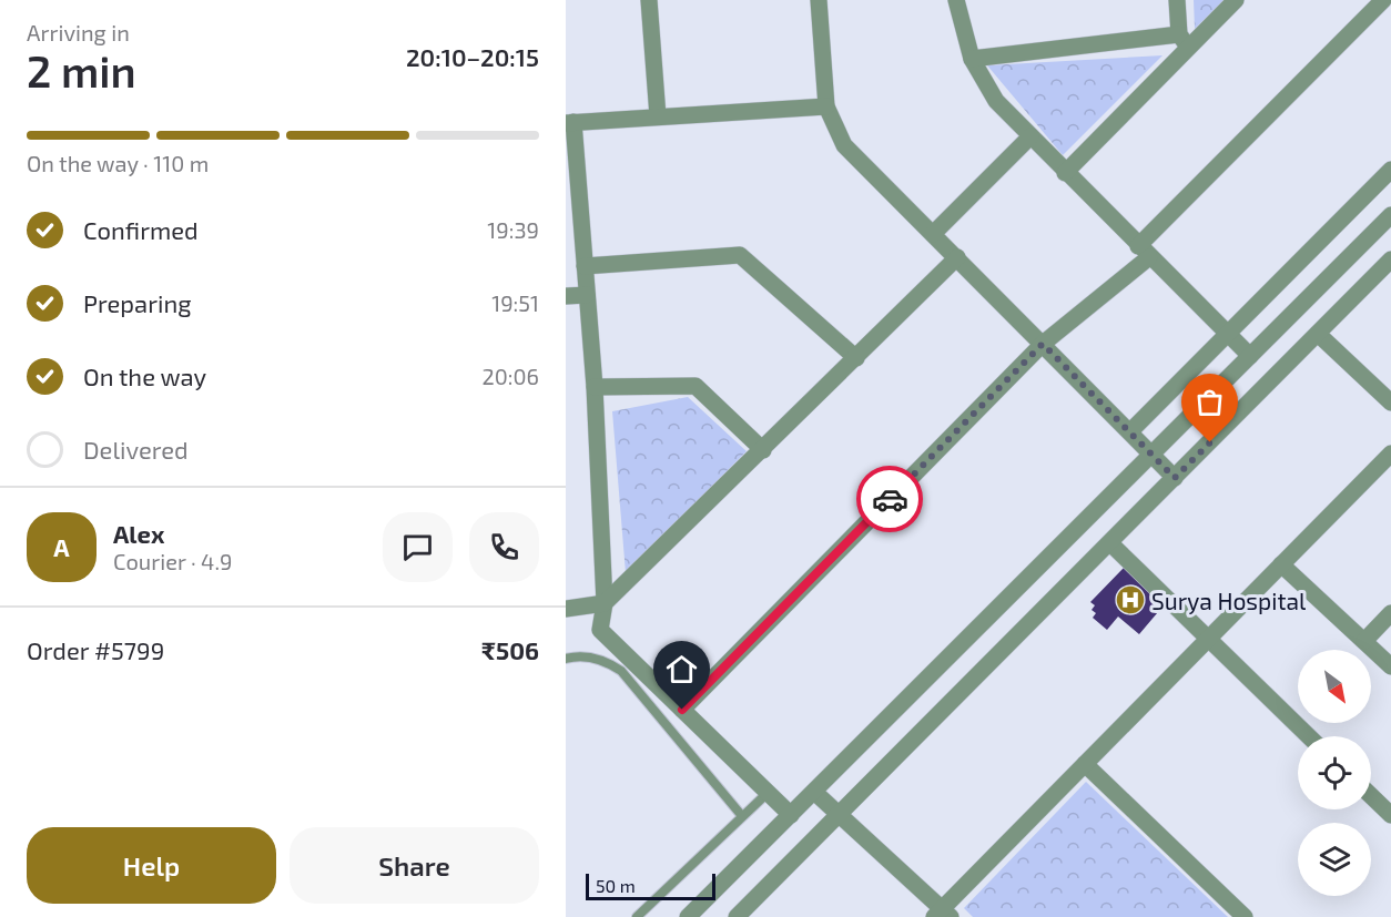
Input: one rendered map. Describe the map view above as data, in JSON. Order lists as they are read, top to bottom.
{
  "places": {
    "hospital": ["Surya Hospital"]
  },
  "scale_bar": "50 m",
  "north": "bottom right",
  "page": {
    "heading": ["2 min", "Arriving in", "20:10–20:15"],
    "panel": [
      "Alex",
      "Courier · 4.9",
      "Order #5799",
      "₹506"
    ],
    "bar": "On the way · 110 m",
    "list": [
      ["Confirmed", "19:39"],
      ["Preparing", "19:51"],
      ["On the way", "20:06"],
      "Delivered"
    ],
    "round": "A",
    "buttons": ["Help", "Share"],
    "scale": "50 m"
  }
}
